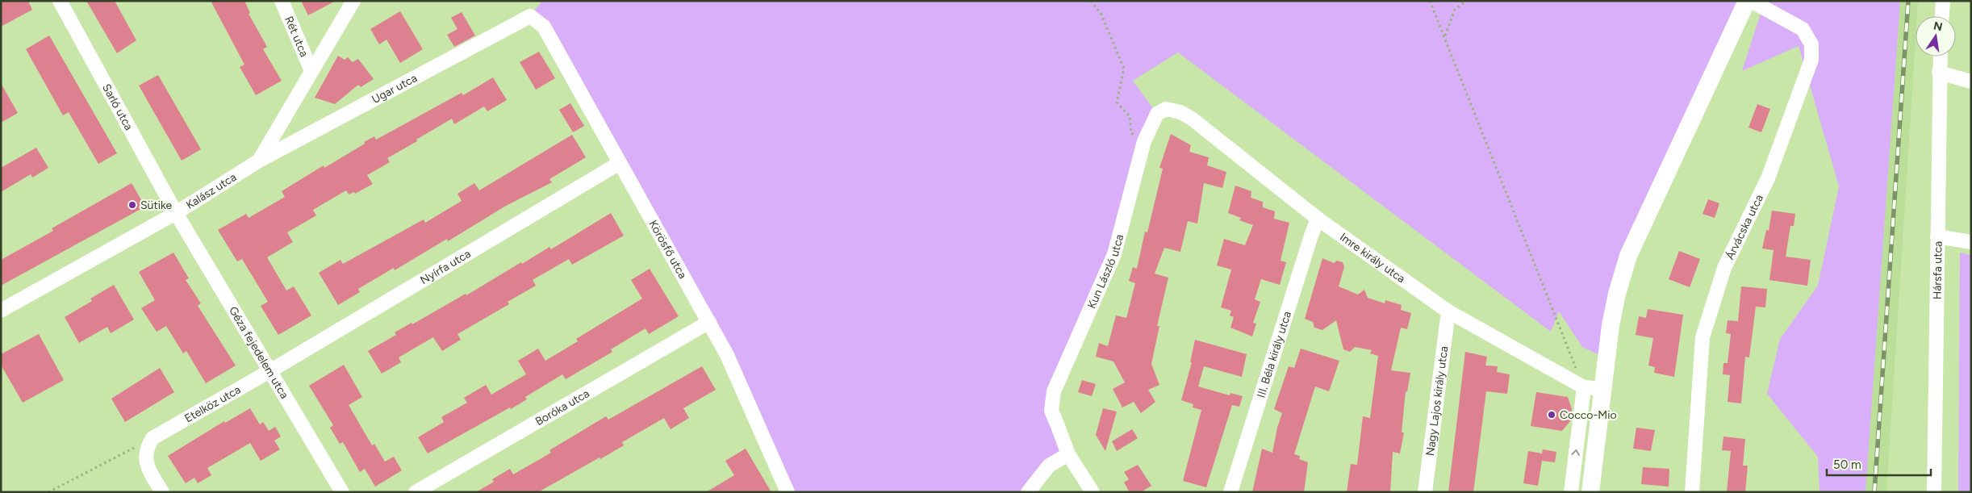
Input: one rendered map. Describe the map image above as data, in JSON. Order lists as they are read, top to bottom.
{
  "streets": {
    "street": [
      "Rét utca",
      "Ugar utca",
      "Sarló utca",
      "Kalász utca",
      "Árvácska utca",
      "Körösfő utca",
      "Imre király utca",
      "Nyírfa utca",
      "Hársfa utca",
      "Kun László utca",
      "Géza fejedelem utca",
      "III. Béla király utca",
      "Nagy Lajos király utca",
      "Etelköz utca",
      "Boróka utca"
    ]
  },
  "crossings": [
    ["Rét utca", "Kalász utca"],
    ["Ugar utca", "Kalász utca"],
    ["Ugar utca", "Körösfő utca"],
    ["Sarló utca", "Kalász utca"],
    ["Sarló utca", "Géza fejedelem utca"],
    ["Kalász utca", "Géza fejedelem utca"],
    ["Körösfő utca", "Nyírfa utca"],
    ["Körösfő utca", "Boróka utca"],
    ["Imre király utca", "Kun László utca"],
    ["Imre király utca", "III. Béla király utca"],
    ["Imre király utca", "Nagy Lajos király utca"],
    ["Nyírfa utca", "Géza fejedelem utca"],
    ["Nyírfa utca", "Etelköz utca"],
    ["Géza fejedelem utca", "Etelköz utca"]
  ],
  "places": ["Sütike", "Cocco-Mio"],
  "scale_bar": "50 m",
  "north": "top"
}
